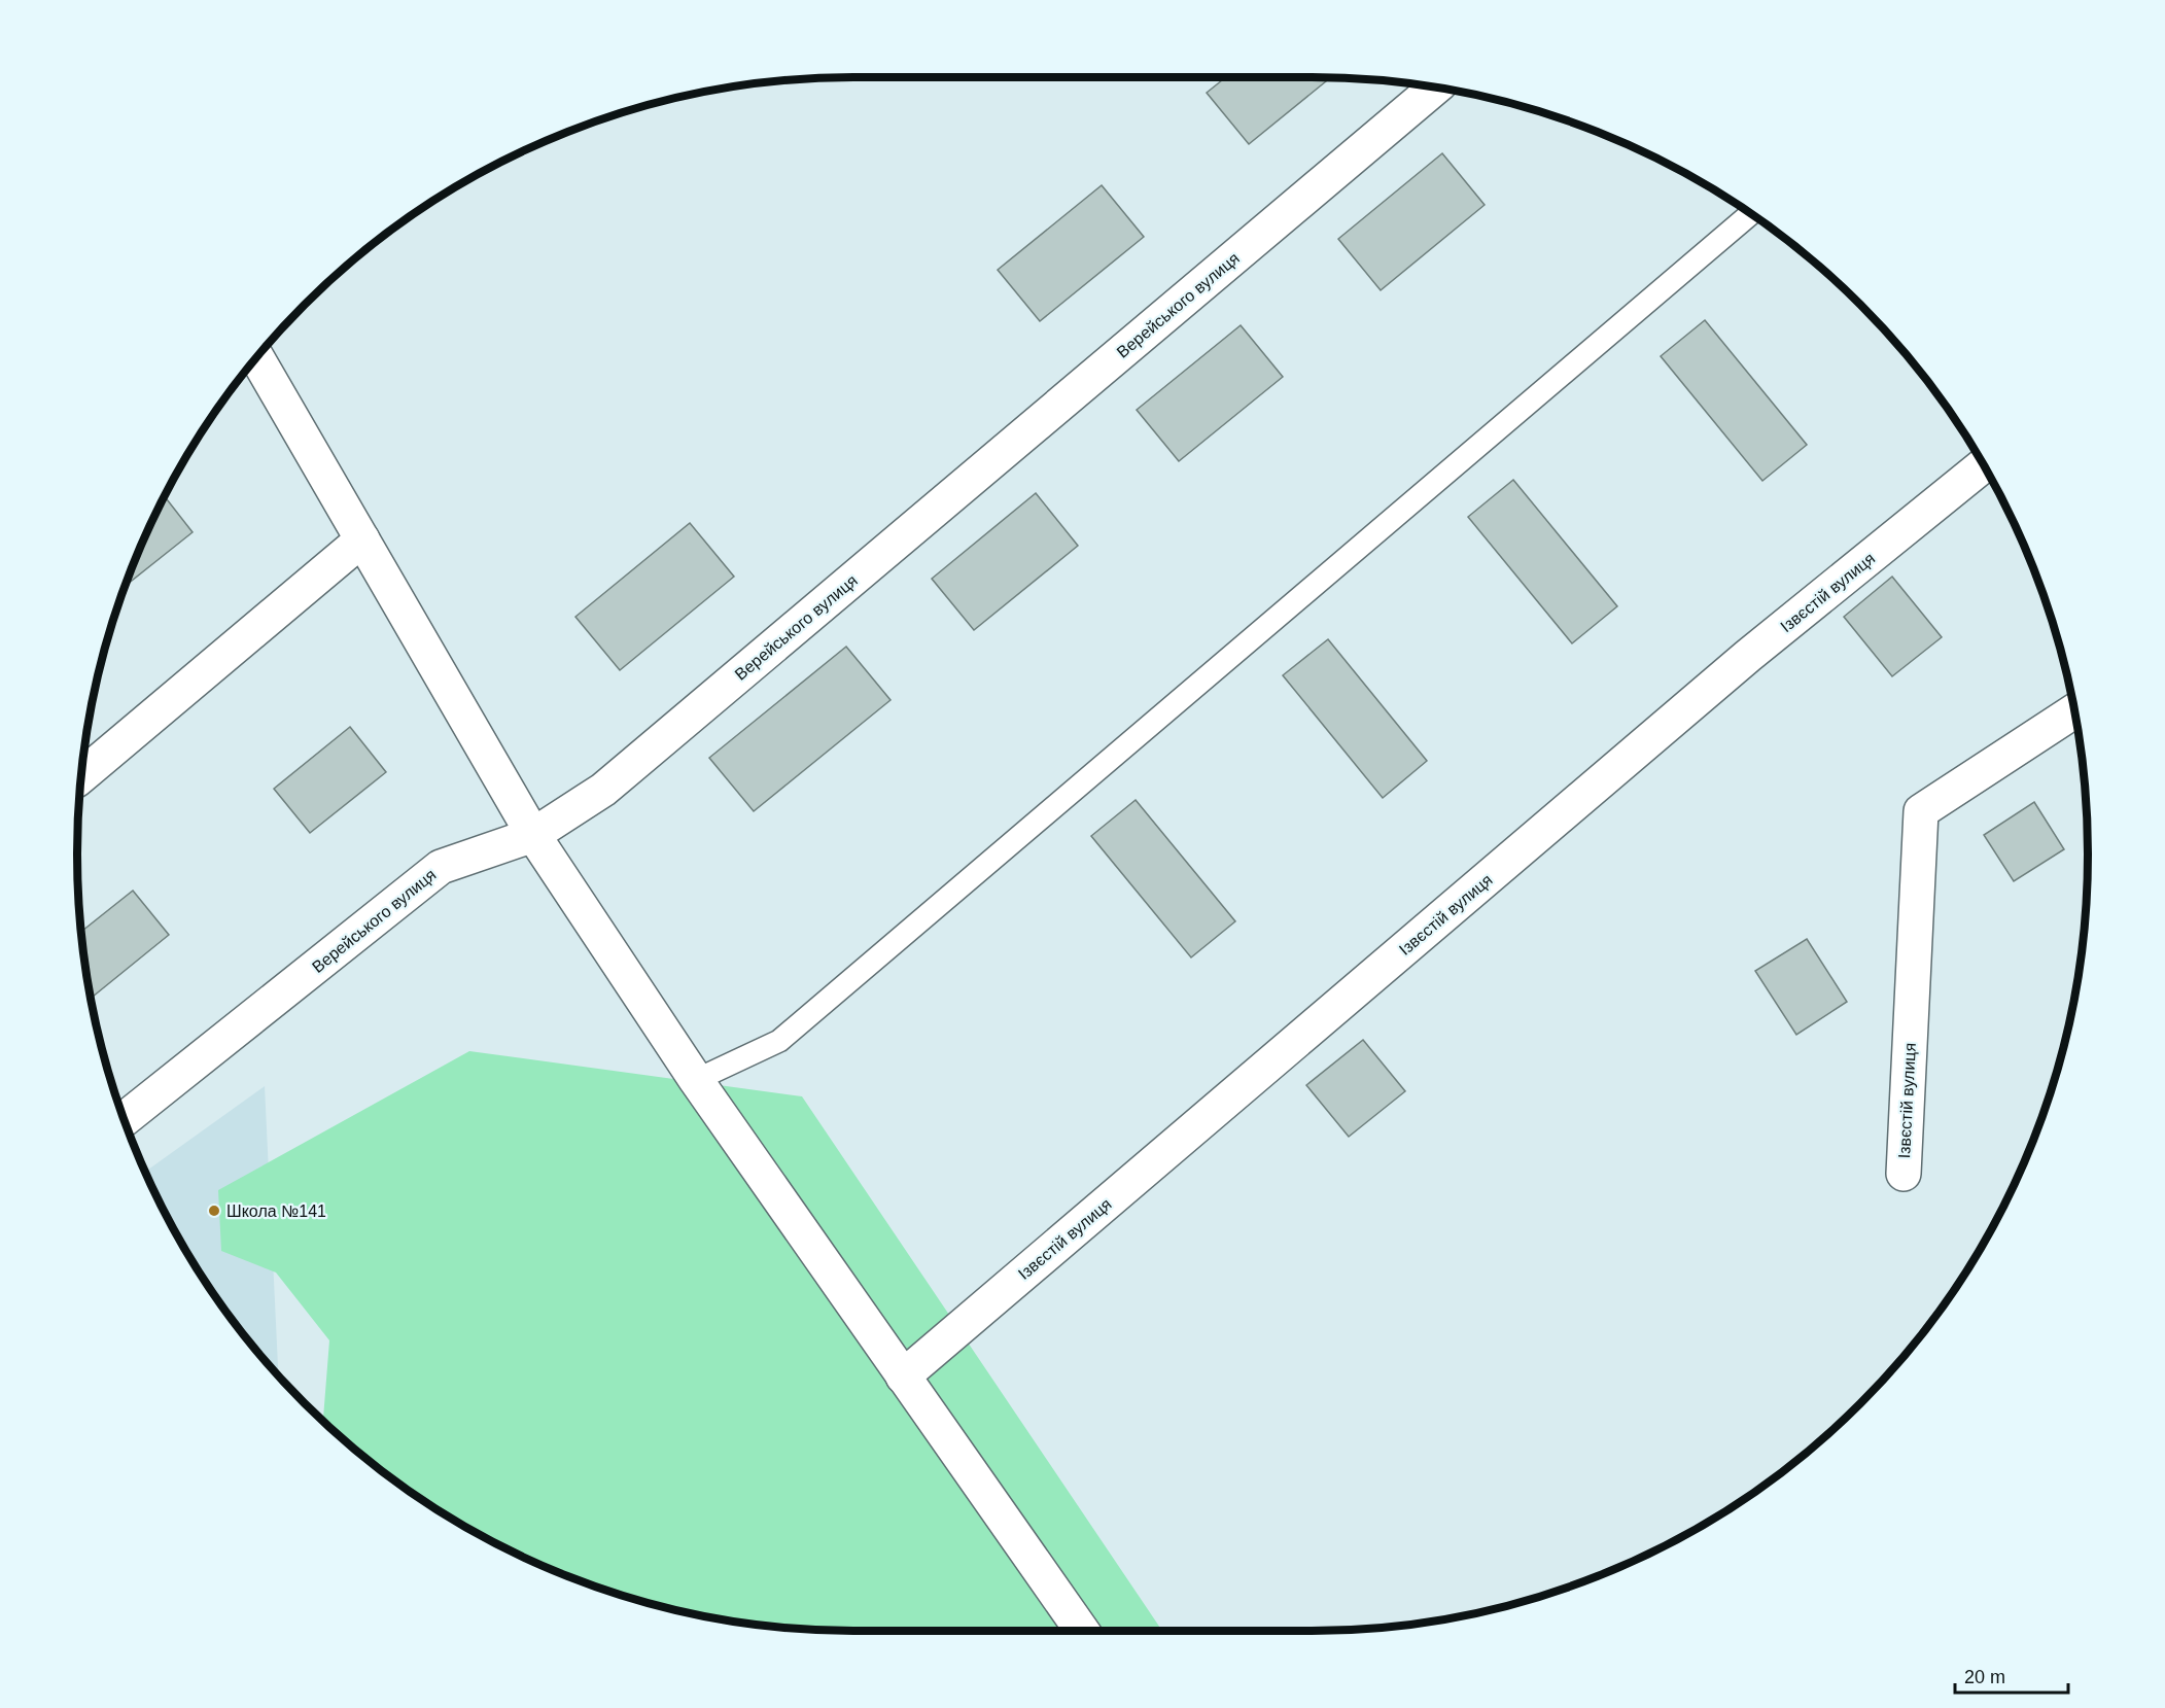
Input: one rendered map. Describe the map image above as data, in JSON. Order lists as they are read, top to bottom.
{
  "streets": {
    "street": ["Верейського вулиця", "Ізвєстій вулиця"]
  },
  "places": ["Школа №141"],
  "scale_bar": "20 m"
}
